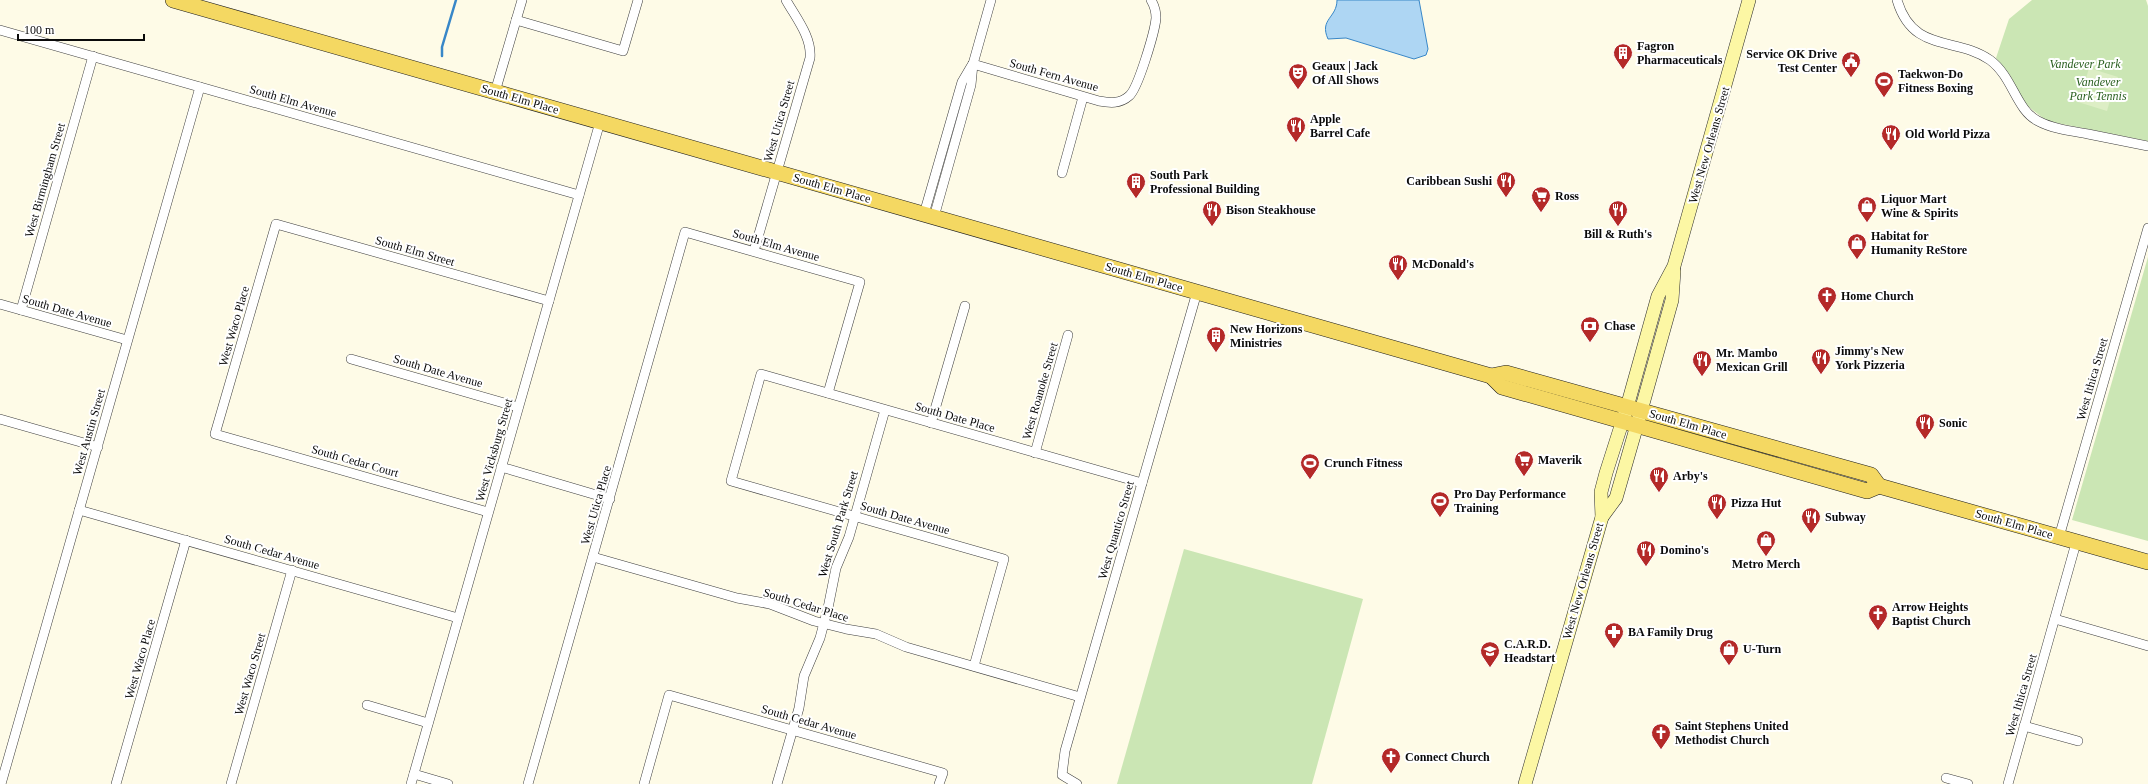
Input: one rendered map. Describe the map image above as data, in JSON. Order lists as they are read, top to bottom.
{
  "streets": {
    "main road": ["South Elm Place", "West New Orleans Street"],
    "street": [
      "South Fern Avenue",
      "South Elm Avenue",
      "West Utica Street",
      "West Birmingham Street",
      "South Elm Street",
      "South Date Avenue",
      "West Waco Place",
      "West Ithica Street",
      "West Roanoke Street",
      "South Date Place",
      "West Austin Street",
      "West Vicksburg Street",
      "South Cedar Court",
      "West Utica Place",
      "West South Park Street",
      "West Quantico Street",
      "South Cedar Avenue",
      "South Cedar Place",
      "West Waco Street"
    ]
  },
  "crossings": [
    ["South Elm Place", "West Utica Street"],
    ["South Elm Place", "West New Orleans Street"],
    ["South Elm Place", "West Ithica Street"],
    ["South Elm Place", "West Vicksburg Street"],
    ["South Elm Place", "West Quantico Street"],
    ["South Elm Avenue", "West Utica Street"],
    ["South Elm Avenue", "West Birmingham Street"],
    ["South Elm Avenue", "South Date Place"],
    ["South Elm Avenue", "West Austin Street"],
    ["South Elm Avenue", "West Vicksburg Street"],
    ["South Elm Avenue", "West Utica Place"],
    ["West Birmingham Street", "South Date Avenue"],
    ["South Elm Street", "West Waco Place"],
    ["South Elm Street", "West Vicksburg Street"],
    ["South Date Avenue", "South Date Place"],
    ["South Date Avenue", "West Austin Street"],
    ["South Date Avenue", "West Vicksburg Street"],
    ["South Date Avenue", "West South Park Street"],
    ["South Date Avenue", "South Cedar Place"],
    ["West Waco Place", "South Cedar Court"],
    ["West Waco Place", "South Cedar Avenue"],
    ["West Roanoke Street", "South Date Place"],
    ["South Date Place", "West South Park Street"],
    ["South Date Place", "West Quantico Street"],
    ["West Austin Street", "South Cedar Avenue"],
    ["West Vicksburg Street", "South Cedar Court"],
    ["West Vicksburg Street", "South Cedar Avenue"],
    ["West Utica Place", "South Cedar Place"],
    ["West South Park Street", "South Cedar Avenue"],
    ["West South Park Street", "South Cedar Place"],
    ["West Quantico Street", "South Cedar Place"],
    ["South Cedar Avenue", "West Waco Street"]
  ],
  "parks": ["Vandever Park", "Vandever Park Tennis"],
  "places": {
    "building": ["Fagron Pharmaceuticals", "South Park Professional Building", "New Horizons Ministries"],
    "public building": ["Service OK Drive Test Center"],
    "theatre": ["Geaux | Jack Of All Shows"],
    "sports": ["Taekwon-Do Fitness Boxing", "Crunch Fitness", "Pro Day Performance Training"],
    "restaurant": [
      "Apple Barrel Cafe",
      "Old World Pizza",
      "Caribbean Sushi",
      "Bison Steakhouse",
      "Bill & Ruth's",
      "McDonald's",
      "Jimmy's New York Pizzeria",
      "Mr. Mambo Mexican Grill",
      "Sonic",
      "Arby's",
      "Pizza Hut",
      "Subway",
      "Domino's"
    ],
    "supermarket": ["Ross", "Maverik"],
    "shop": [
      "Liquor Mart Wine & Spirits",
      "Habitat for Humanity ReStore",
      "Metro Merch",
      "U-Turn"
    ],
    "church": [
      "Home Church",
      "Arrow Heights Baptist Church",
      "Saint Stephens United Methodist Church",
      "Connect Church"
    ],
    "bank": ["Chase"],
    "pharmacy": ["BA Family Drug"],
    "school or university": ["C.A.R.D. Headstart"]
  },
  "scale_bar": "100 m"
}
